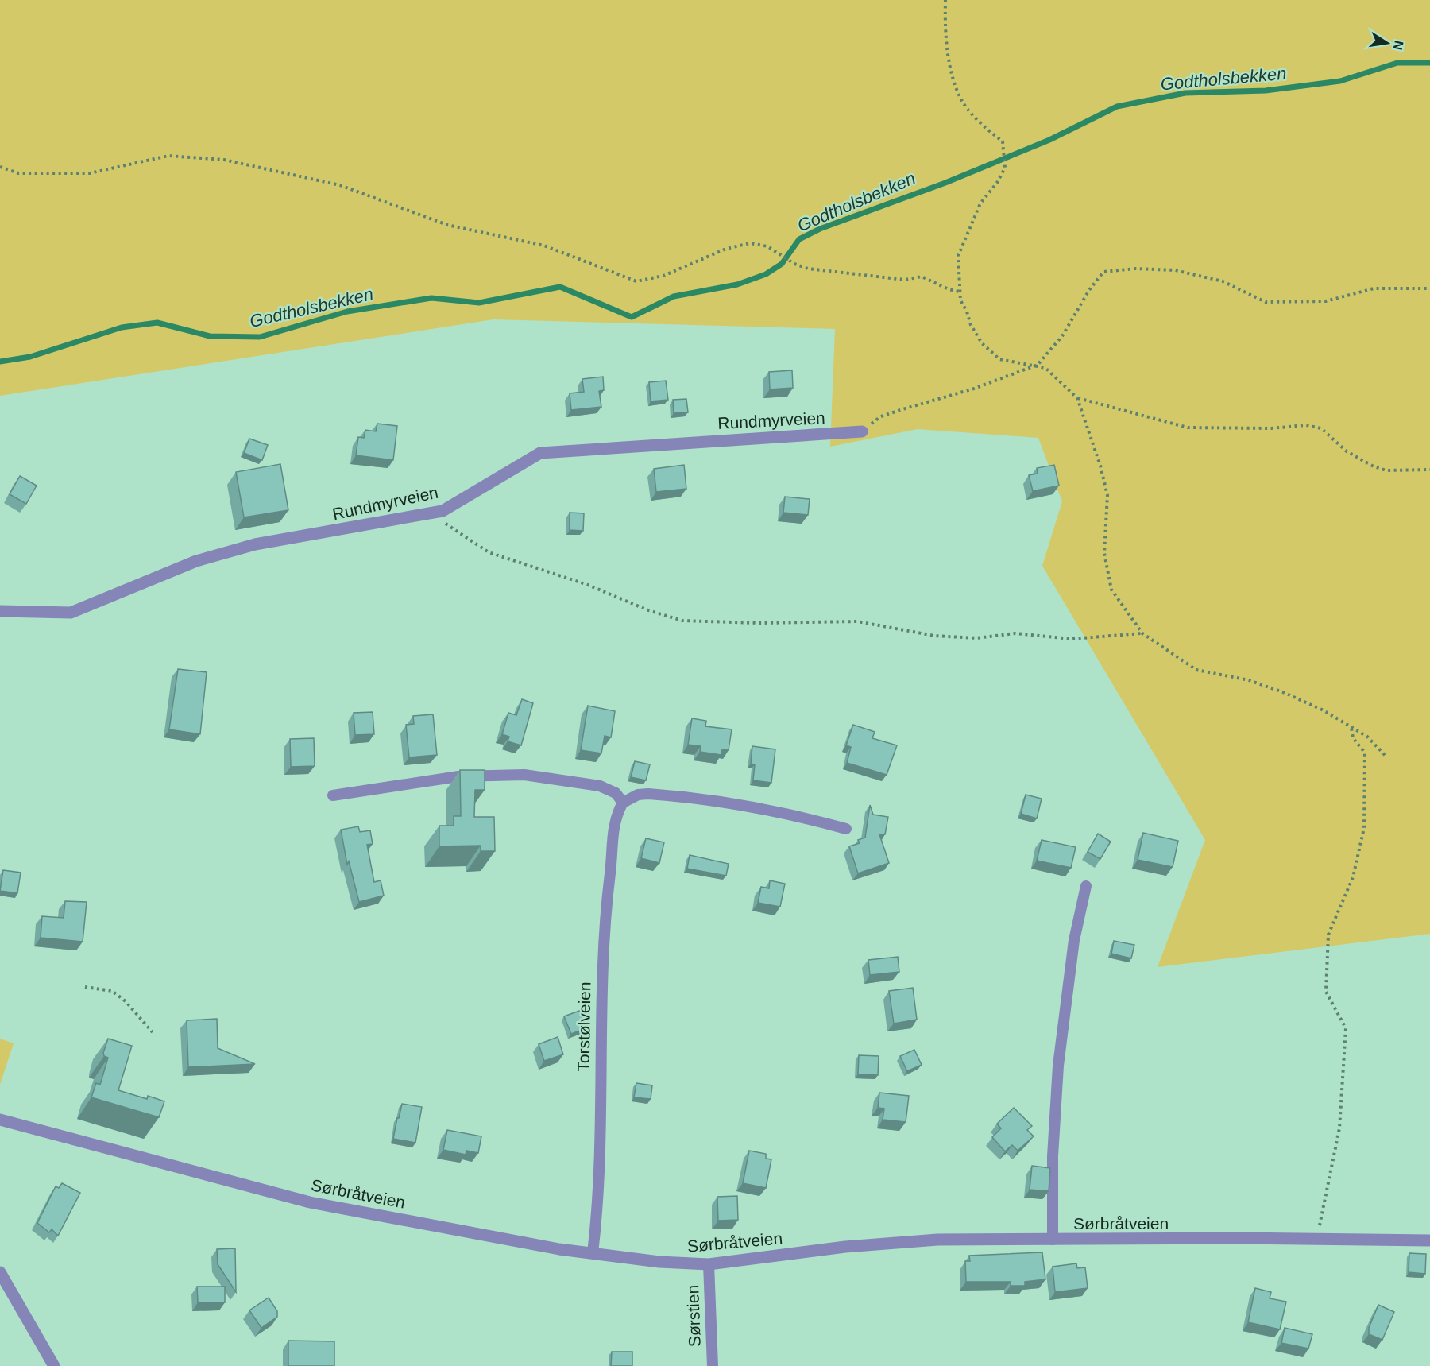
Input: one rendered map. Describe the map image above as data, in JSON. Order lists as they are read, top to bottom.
{
  "streets": {
    "street": ["Rundmyrveien", "Sørbråtveien"],
    "lane": ["Torstølveien", "Sørstien"]
  },
  "crossings": [
    ["Torstølveien", "Sørbråtveien"],
    ["Sørbråtveien", "Sørstien"]
  ],
  "water": ["Godtholsbekken"],
  "north": "right"
}
